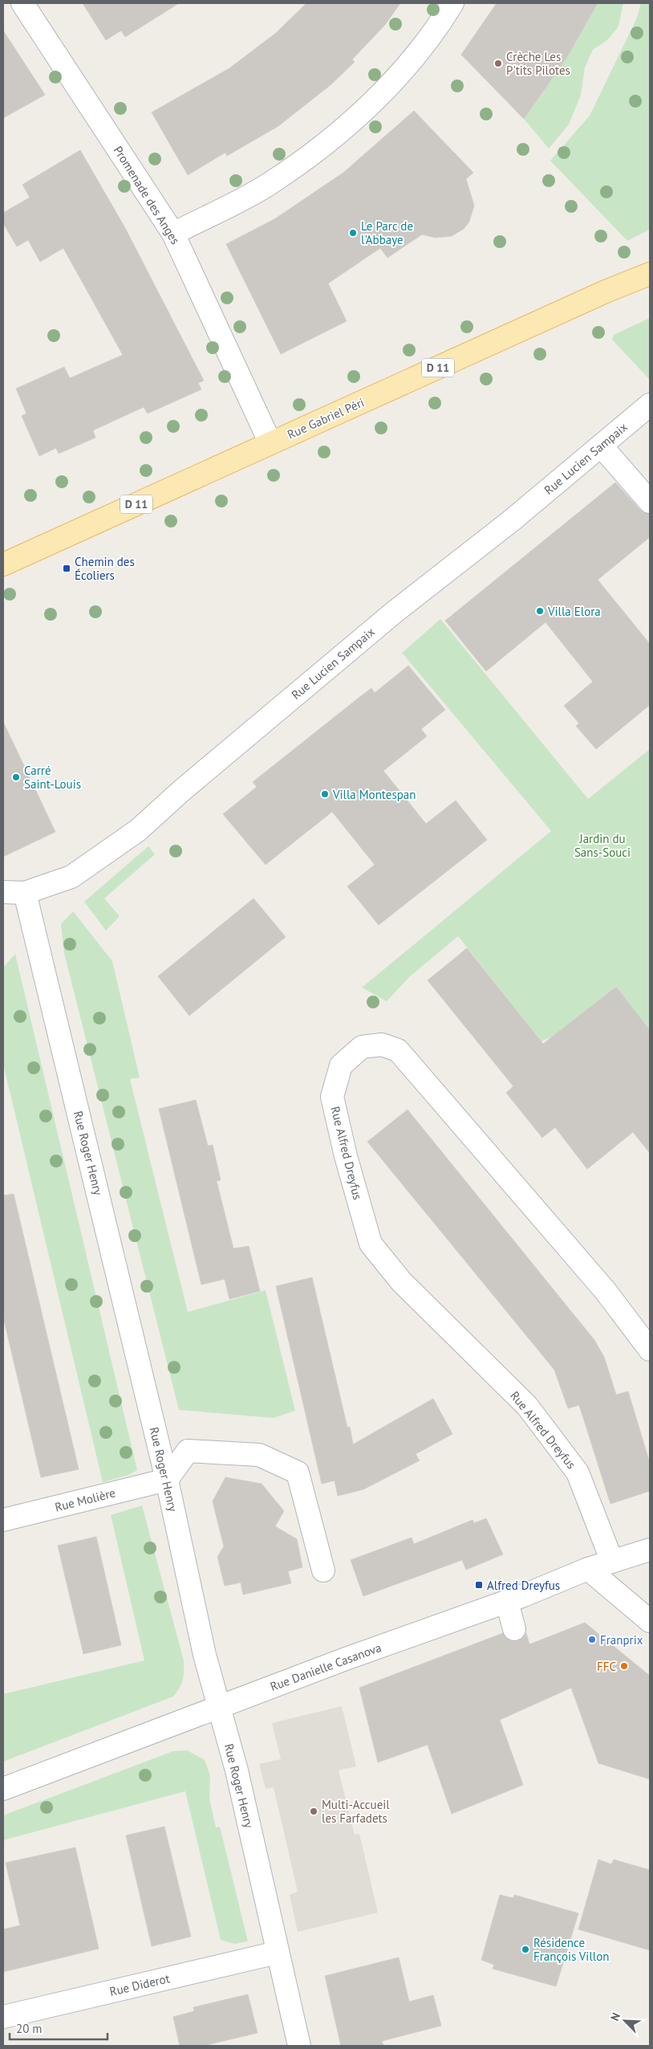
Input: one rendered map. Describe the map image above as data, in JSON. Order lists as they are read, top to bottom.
{
  "streets": {
    "main road": ["D 11", "Rue Gabriel Péri"],
    "street": [
      "Promenade des Anges",
      "Rue Lucien Sampaix",
      "Rue Roger Henry",
      "Rue Alfred Dreyfus",
      "Rue Molière",
      "Rue Danielle Casanova",
      "Rue Diderot"
    ]
  },
  "crossings": [
    ["Promenade des Anges", "Rue Gabriel Péri"],
    ["Rue Lucien Sampaix", "Rue Roger Henry"],
    ["Rue Roger Henry", "Rue Molière"],
    ["Rue Roger Henry", "Rue Danielle Casanova"],
    ["Rue Roger Henry", "Rue Diderot"],
    ["Rue Alfred Dreyfus", "Rue Danielle Casanova"]
  ],
  "parks": ["Jardin du Sans-Souci"],
  "places": {
    "other": [
      "Crèche Les P'tits Pilotes",
      "Le Parc de l'Abbaye",
      "Villa Elora",
      "Carré Saint-Louis",
      "Villa Montespan",
      "Franprix",
      "FFC",
      "Multi-Accueil les Farfadets",
      "Résidence François Villon"
    ],
    "transit": ["Chemin des Écoliers", "Alfred Dreyfus"]
  },
  "scale_bar": "20 m",
  "north": "top left"
}
